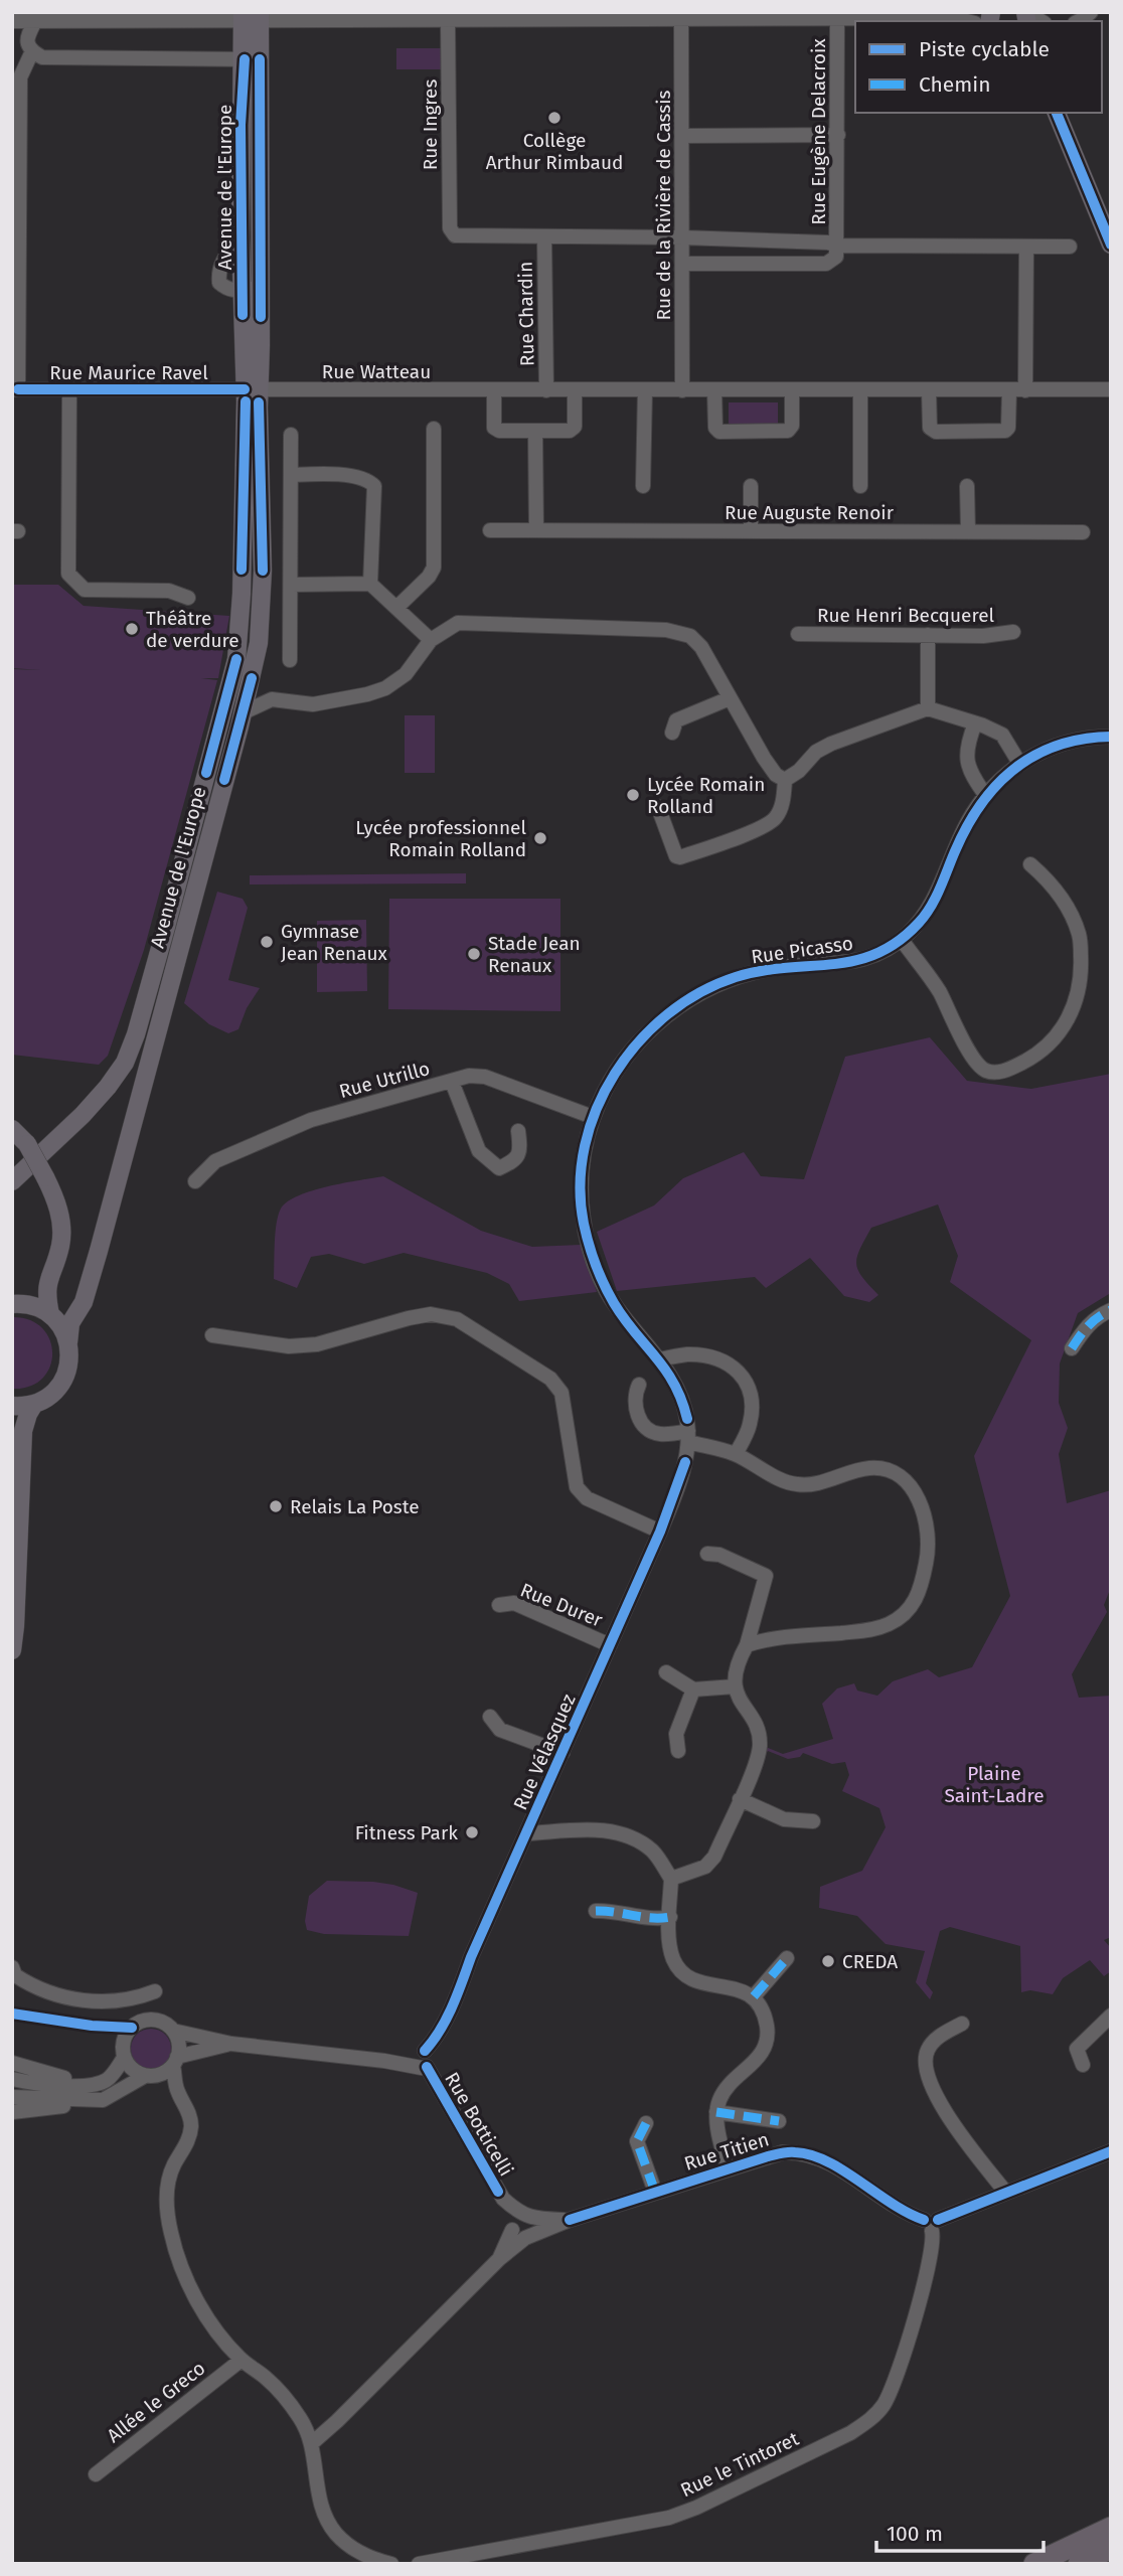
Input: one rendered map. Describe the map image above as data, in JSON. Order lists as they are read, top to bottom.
{
  "streets": {
    "main road": ["Avenue de l'Europe"],
    "street": [
      "Rue Ingres",
      "Rue Eugène Delacroix",
      "Rue de la Rivière de Cassis",
      "Rue Chardin",
      "Rue Watteau",
      "Rue Maurice Ravel",
      "Rue Auguste Renoir",
      "Rue Henri Becquerel",
      "Rue Picasso",
      "Rue Utrillo",
      "Rue Durer",
      "Rue Vélasquez",
      "Rue Botticelli",
      "Rue Titien",
      "Allée le Greco",
      "Rue le Tintoret"
    ]
  },
  "crossings": [
    ["Rue Ingres", "Rue Chardin"],
    ["Avenue de l'Europe", "Rue Watteau"],
    ["Avenue de l'Europe", "Rue Maurice Ravel"],
    ["Rue de la Rivière de Cassis", "Rue Watteau"],
    ["Rue Chardin", "Rue Watteau"],
    ["Rue Watteau", "Rue Maurice Ravel"],
    ["Rue Picasso", "Rue Utrillo"],
    ["Rue Picasso", "Rue Vélasquez"],
    ["Rue Durer", "Rue Vélasquez"],
    ["Rue Vélasquez", "Rue Botticelli"],
    ["Rue Botticelli", "Rue Titien"],
    ["Rue Titien", "Rue le Tintoret"]
  ],
  "parks": ["Plaine Saint-Ladre"],
  "places": [
    "Collège Arthur Rimbaud",
    "Théâtre de verdure",
    "Lycée Romain Rolland",
    "Lycée professionnel Romain Rolland",
    "Gymnase Jean Renaux",
    "Stade Jean Renaux",
    "Relais La Poste",
    "Fitness Park",
    "CREDA"
  ],
  "legend": ["Piste cyclable", "Chemin"],
  "scale_bar": "100 m"
}
